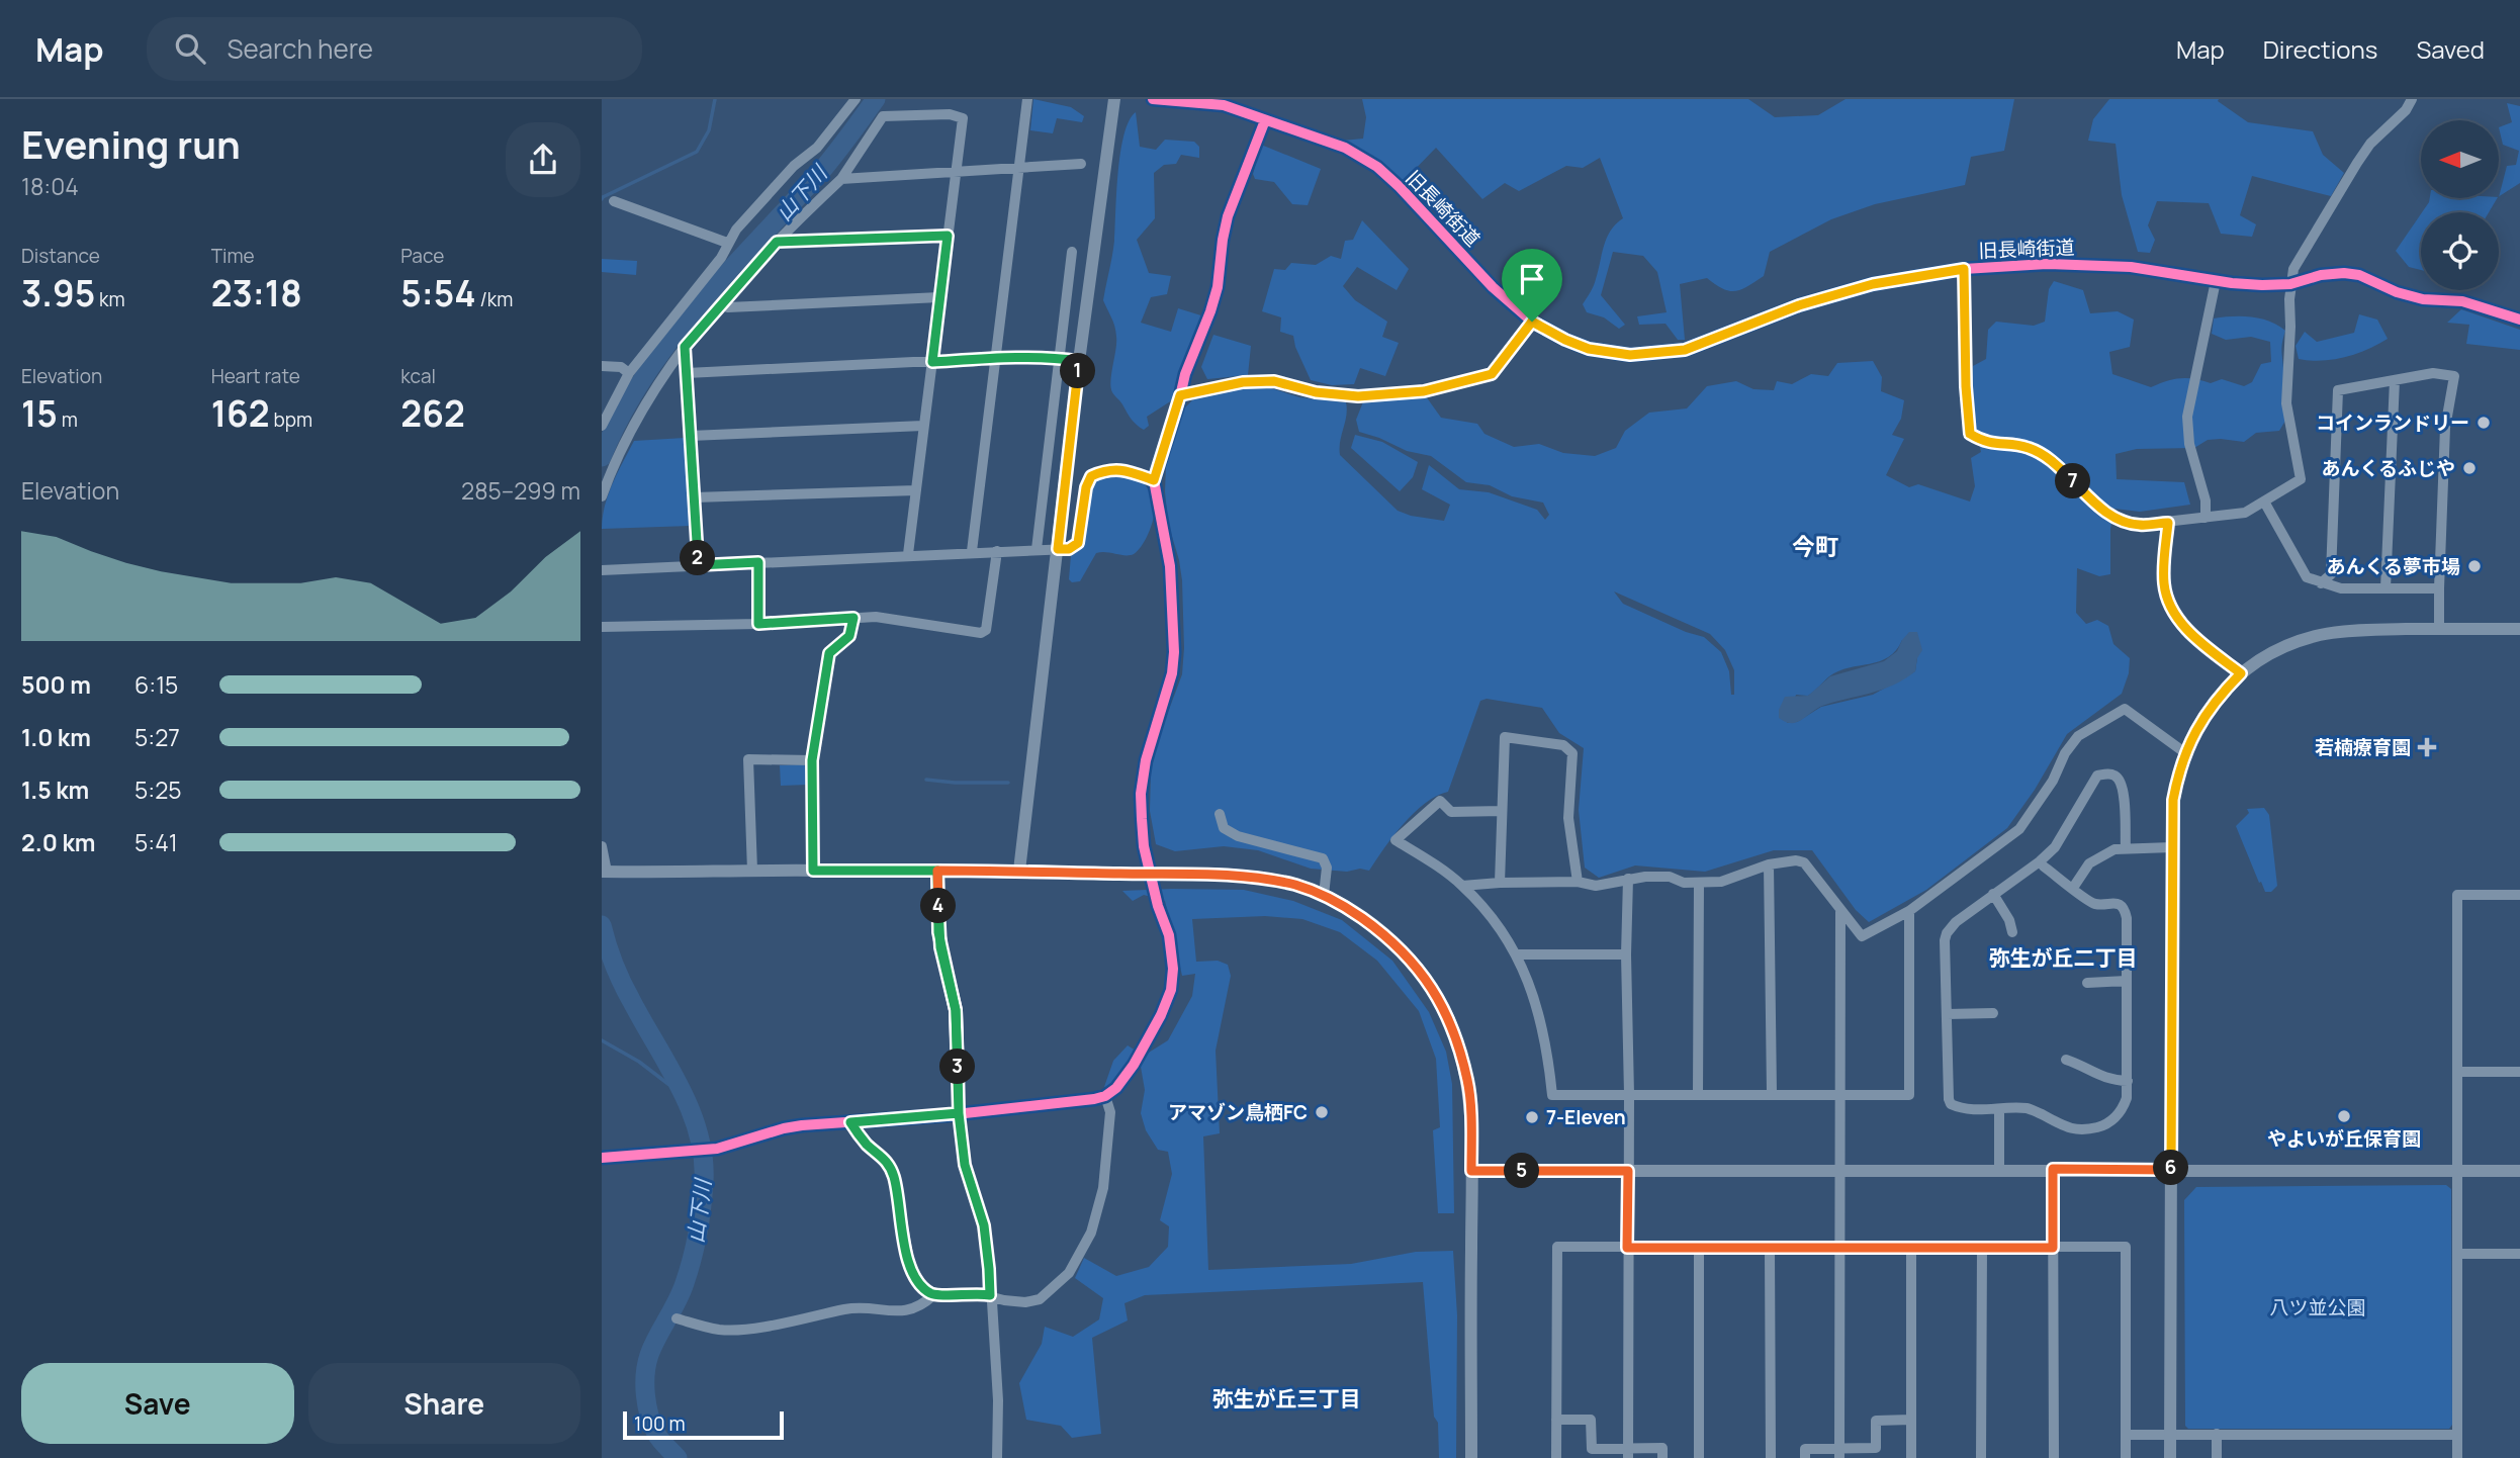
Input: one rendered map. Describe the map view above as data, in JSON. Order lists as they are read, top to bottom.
{
  "streets": {
    "street": ["旧長崎街道"]
  },
  "districts": ["今町", "弥生が丘二丁目", "弥生が丘三丁目"],
  "water": ["山下川"],
  "parks": ["八ツ並公園"],
  "places": {
    "other": [
      "コインランドリー",
      "あんくるふじや",
      "あんくる夢市場",
      "アマゾン鳥栖FC",
      "やよいが丘保育園",
      "7-Eleven"
    ],
    "health": ["若楠療育園"]
  },
  "scale_bar": "100 m",
  "north": "left",
  "page": {
    "header": "Map",
    "search": "Search here",
    "nav": ["Map", "Directions", "Saved"],
    "heading": ["Evening run", "18:04"],
    "stats": [
      ["Distance", "3.95 km"],
      ["Time", "23:18"],
      ["Pace", "5:54 /km"],
      ["Elevation", "15 m"],
      ["Heart rate", "162 bpm"],
      ["kcal", "262"]
    ],
    "pins": [
      "1",
      "7",
      "2",
      "4",
      "3",
      "6",
      "5"
    ],
    "chart": ["Elevation", "285–299 m"],
    "list": [
      {
        "name": "500 m",
        "note": "6:15"
      },
      {
        "name": "1.0 km",
        "note": "5:27"
      },
      {
        "name": "1.5 km",
        "note": "5:25"
      },
      {
        "name": "2.0 km",
        "note": "5:41"
      }
    ],
    "buttons": ["Save", "Share"],
    "scale": "100 m"
  }
}
